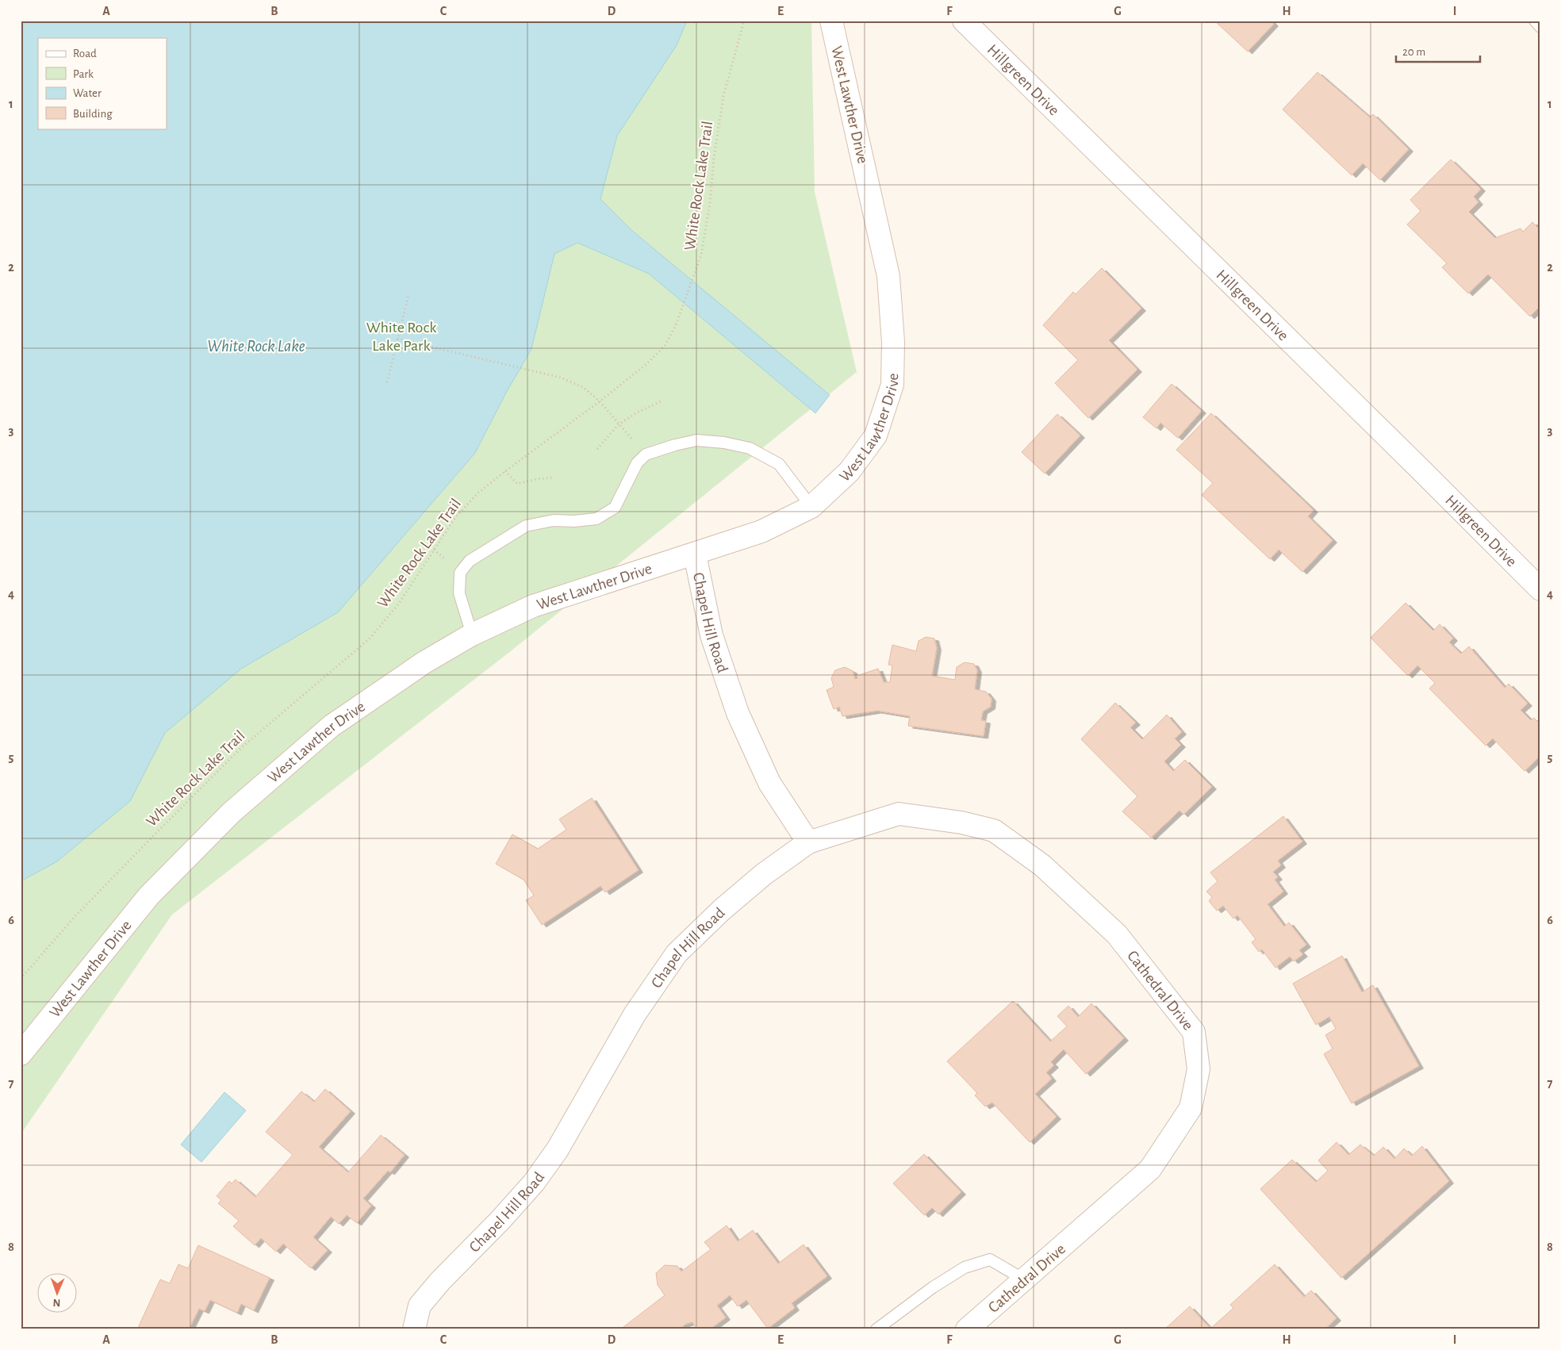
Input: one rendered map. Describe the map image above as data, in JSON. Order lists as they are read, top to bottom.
{
  "streets": {
    "street": [
      "Hillgreen Drive",
      "West Lawther Drive",
      "Chapel Hill Road",
      "Cathedral Drive"
    ],
    "path": ["White Rock Lake Trail"]
  },
  "crossings": [
    ["West Lawther Drive", "Chapel Hill Road"],
    ["Chapel Hill Road", "Cathedral Drive"]
  ],
  "water": ["White Rock Lake"],
  "parks": ["White Rock Lake Park"],
  "legend": [
    "Road",
    "Park",
    "Water",
    "Building"
  ],
  "scale_bar": "20 m",
  "north": "bottom",
  "grid": {
    "columns": [
      "A",
      "B",
      "C",
      "D",
      "E",
      "F",
      "G",
      "H",
      "I"
    ],
    "rows": [
      "1",
      "2",
      "3",
      "4",
      "5",
      "6",
      "7",
      "8"
    ]
  }
}
